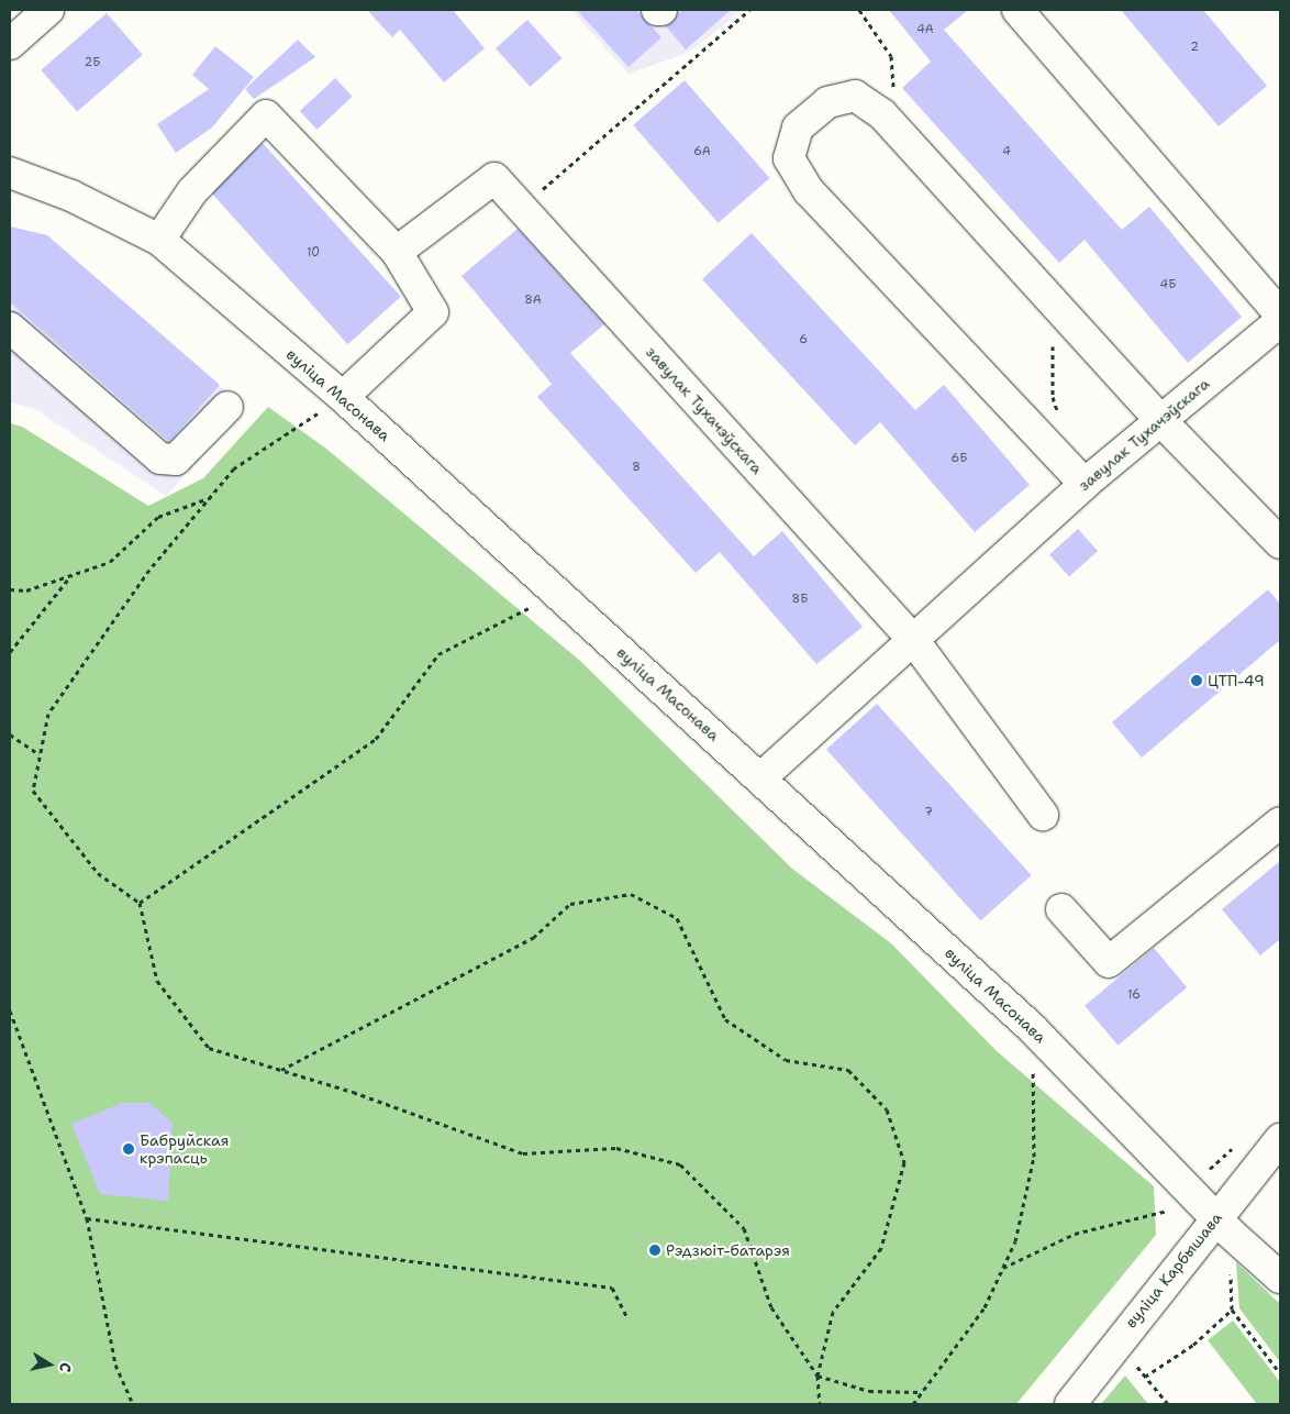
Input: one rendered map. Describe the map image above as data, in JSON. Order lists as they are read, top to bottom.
{
  "streets": {
    "street": ["вуліца Масонава", "завулак Тухачэўскага", "вуліца Карбышава"]
  },
  "crossings": [
    ["вуліца Масонава", "завулак Тухачэўскага"],
    ["вуліца Масонава", "вуліца Карбышава"]
  ],
  "places": ["ЦТП-49", "Бабруйская крэпасць", "Рэдзюіт-батарэя"],
  "house_numbers": [
    "4А",
    "2",
    "2Б",
    "6А",
    "4",
    "10",
    "4Б",
    "8А",
    "6",
    "6Б",
    "8",
    "8Б",
    "7",
    "16"
  ],
  "north": "right"
}
